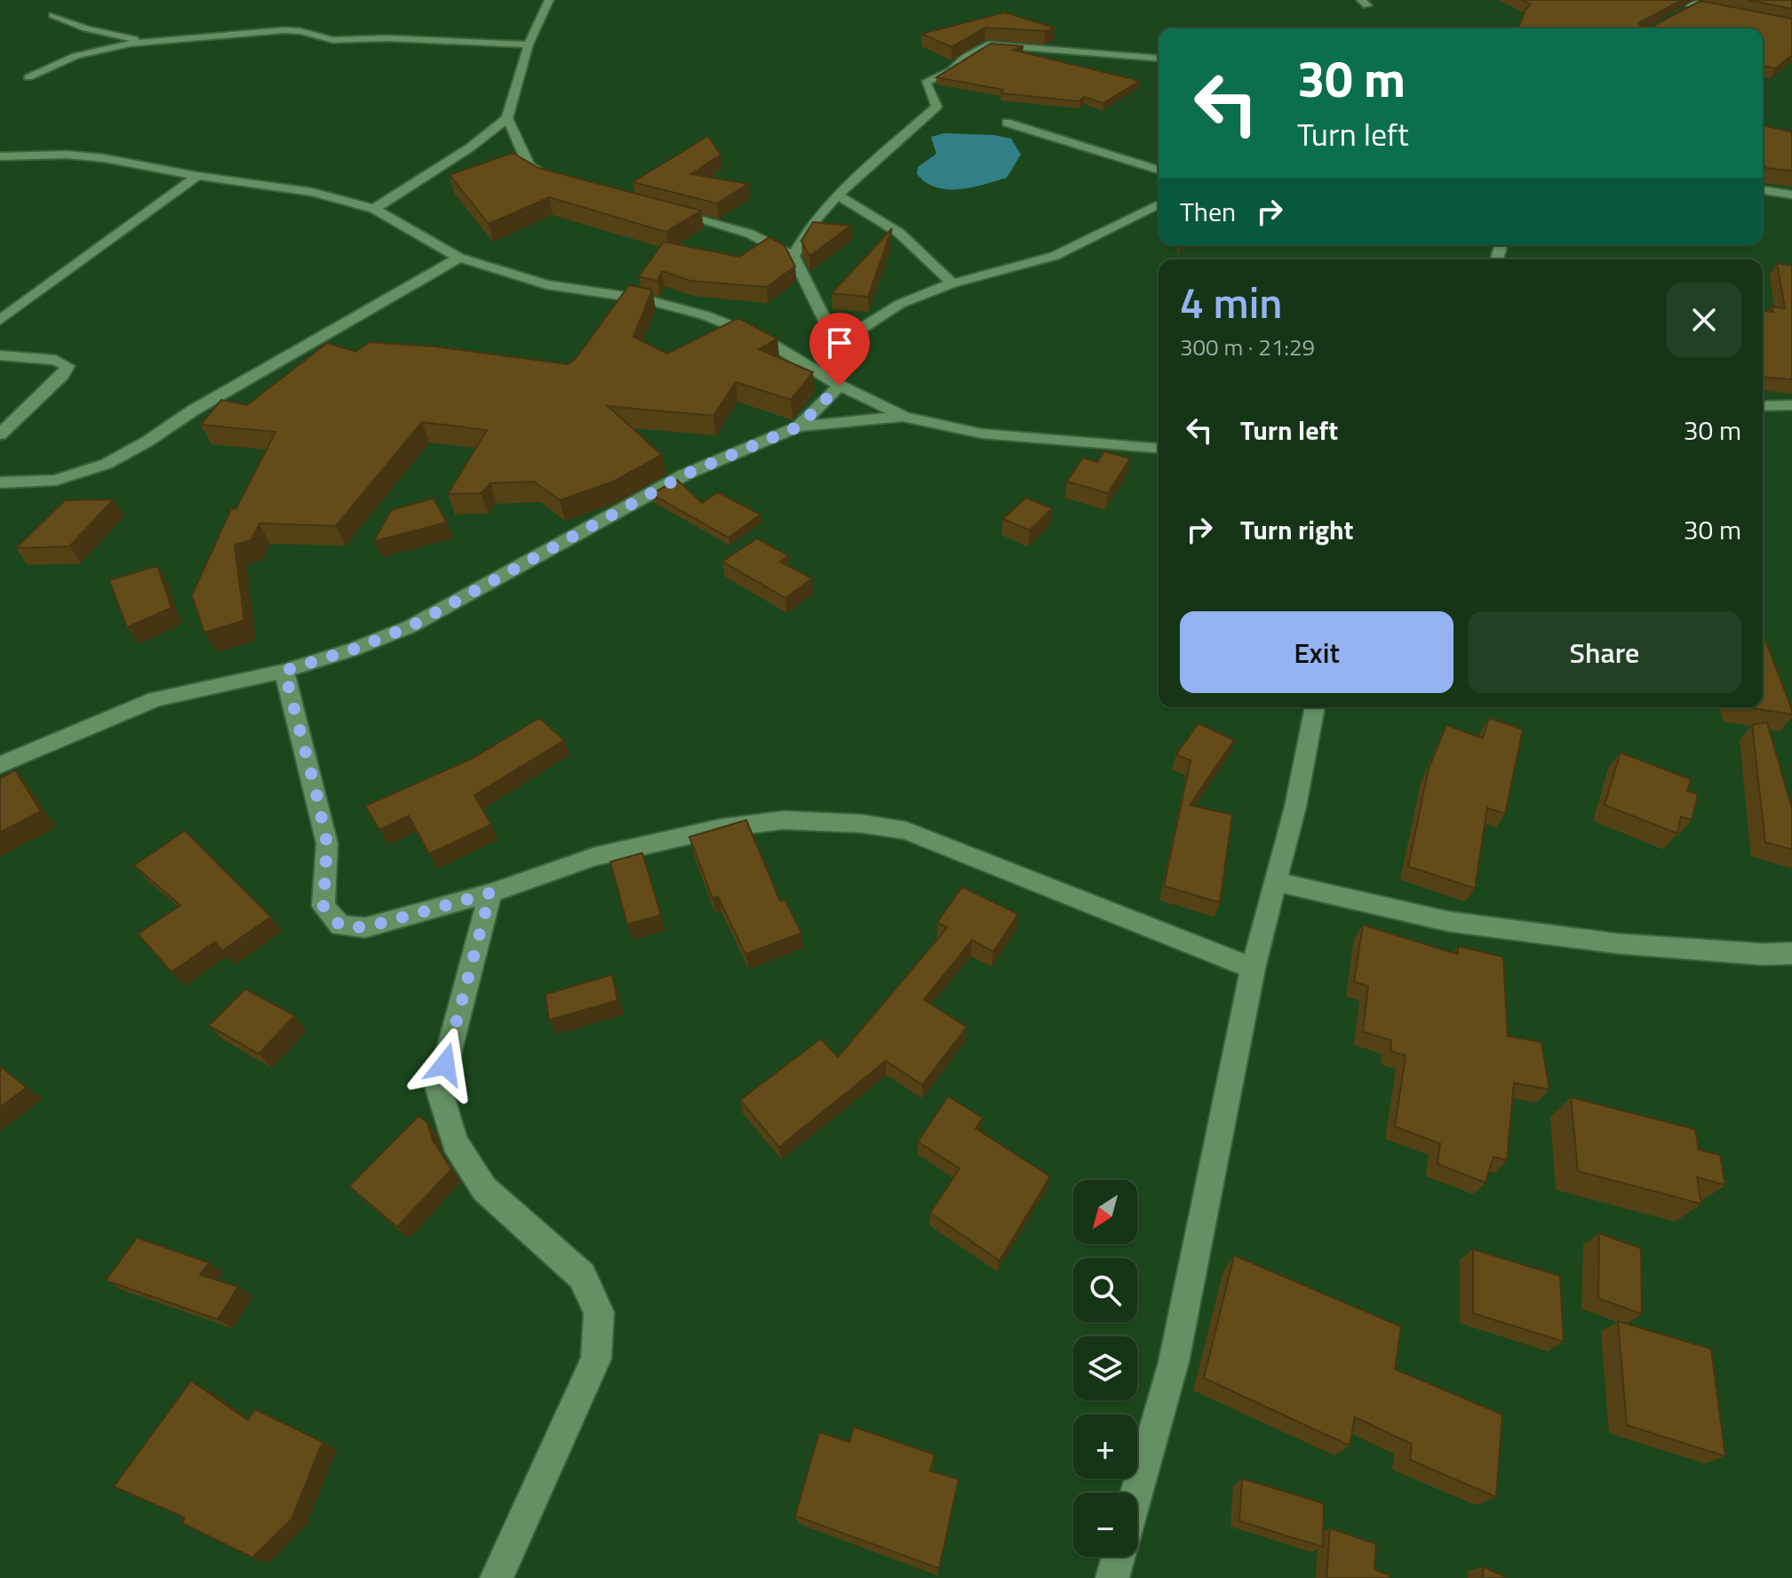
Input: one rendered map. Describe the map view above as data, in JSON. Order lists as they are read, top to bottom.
{
  "north": "bottom left",
  "page": {
    "turn": ["30 m", "Turn left"],
    "then": "Then",
    "heading": ["4 min", "300 m · 21:29"],
    "list": [
      {
        "name": "Turn left",
        "value": "30 m"
      },
      {
        "name": "Turn right",
        "value": "30 m"
      }
    ],
    "buttons": ["Exit", "Share"],
    "map_buttons": ["+", "−"]
  }
}
